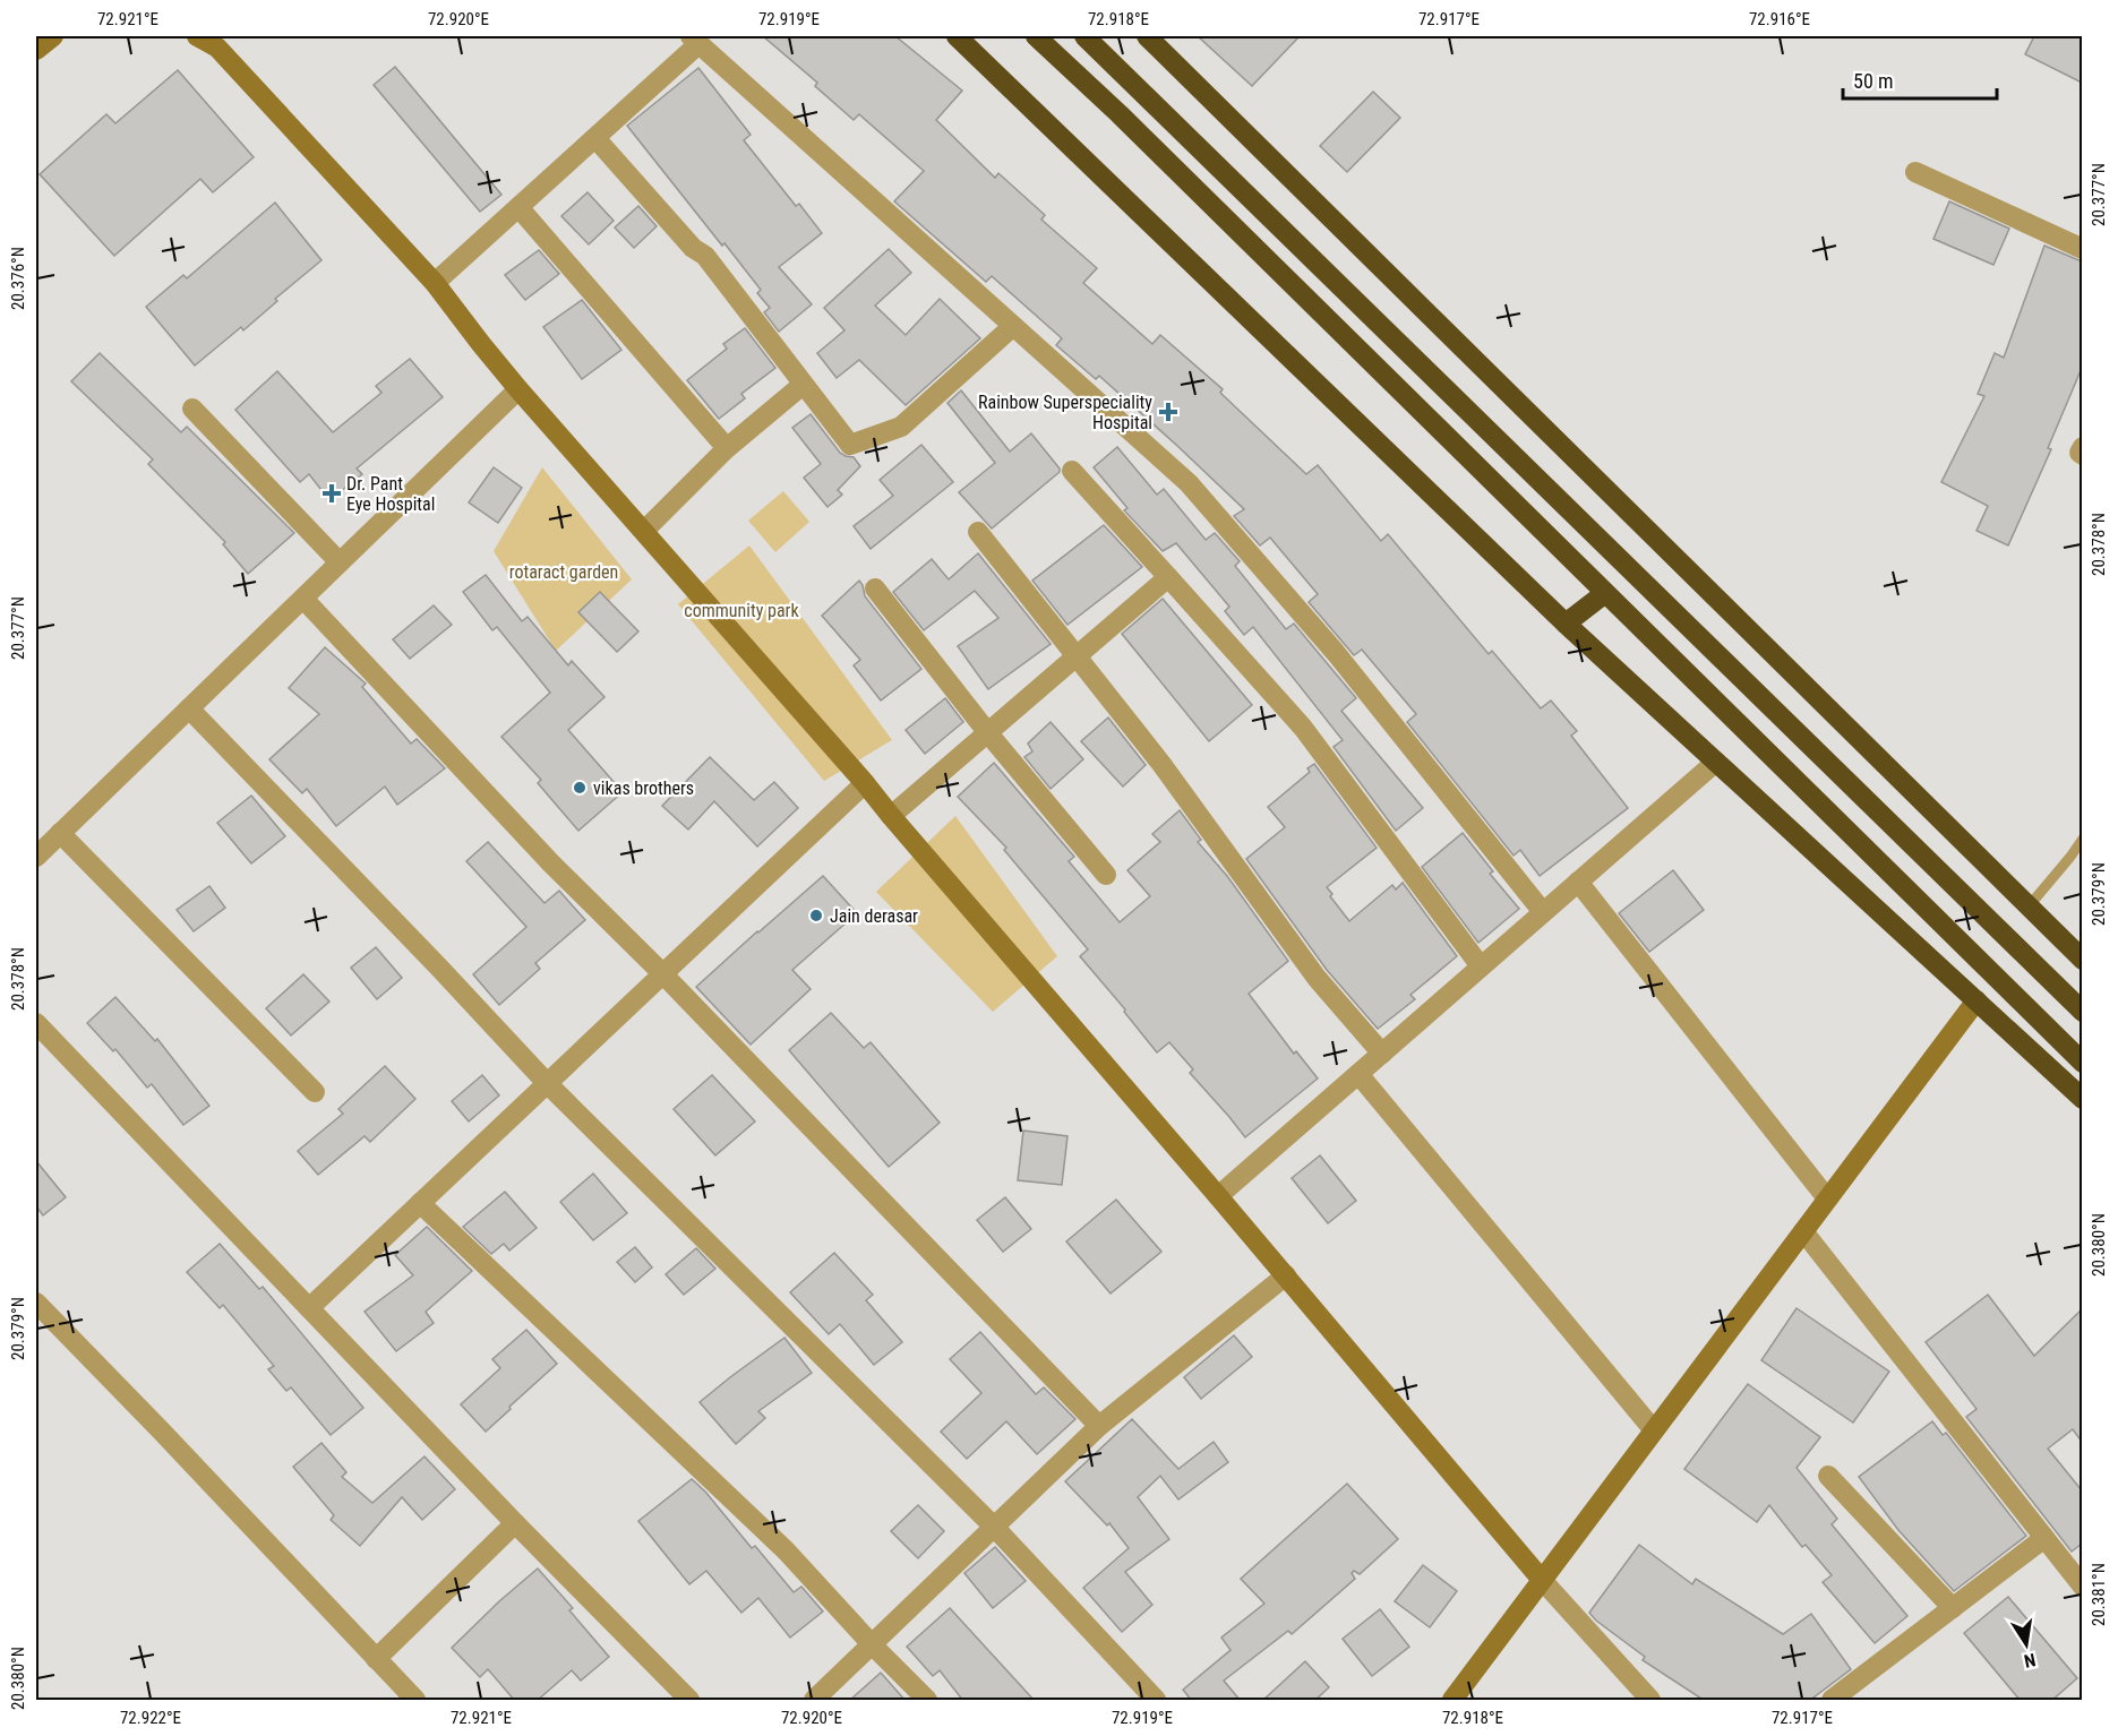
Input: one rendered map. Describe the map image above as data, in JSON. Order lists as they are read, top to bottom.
{
  "parks": ["rotaract garden", "community park"],
  "places": {
    "health": ["Rainbow Superspeciality Hospital", "Dr. Pant Eye Hospital"],
    "other": ["vikas brothers", "Jain derasar"]
  },
  "scale_bar": "50 m",
  "north": "bottom",
  "coordinates": [
    "72.921°E",
    "72.920°E",
    "72.919°E",
    "72.918°E",
    "72.917°E",
    "72.916°E",
    "20.377°N",
    "20.376°N",
    "20.378°N",
    "20.379°N",
    "20.380°N",
    "20.381°N",
    "72.922°E"
  ]
}
